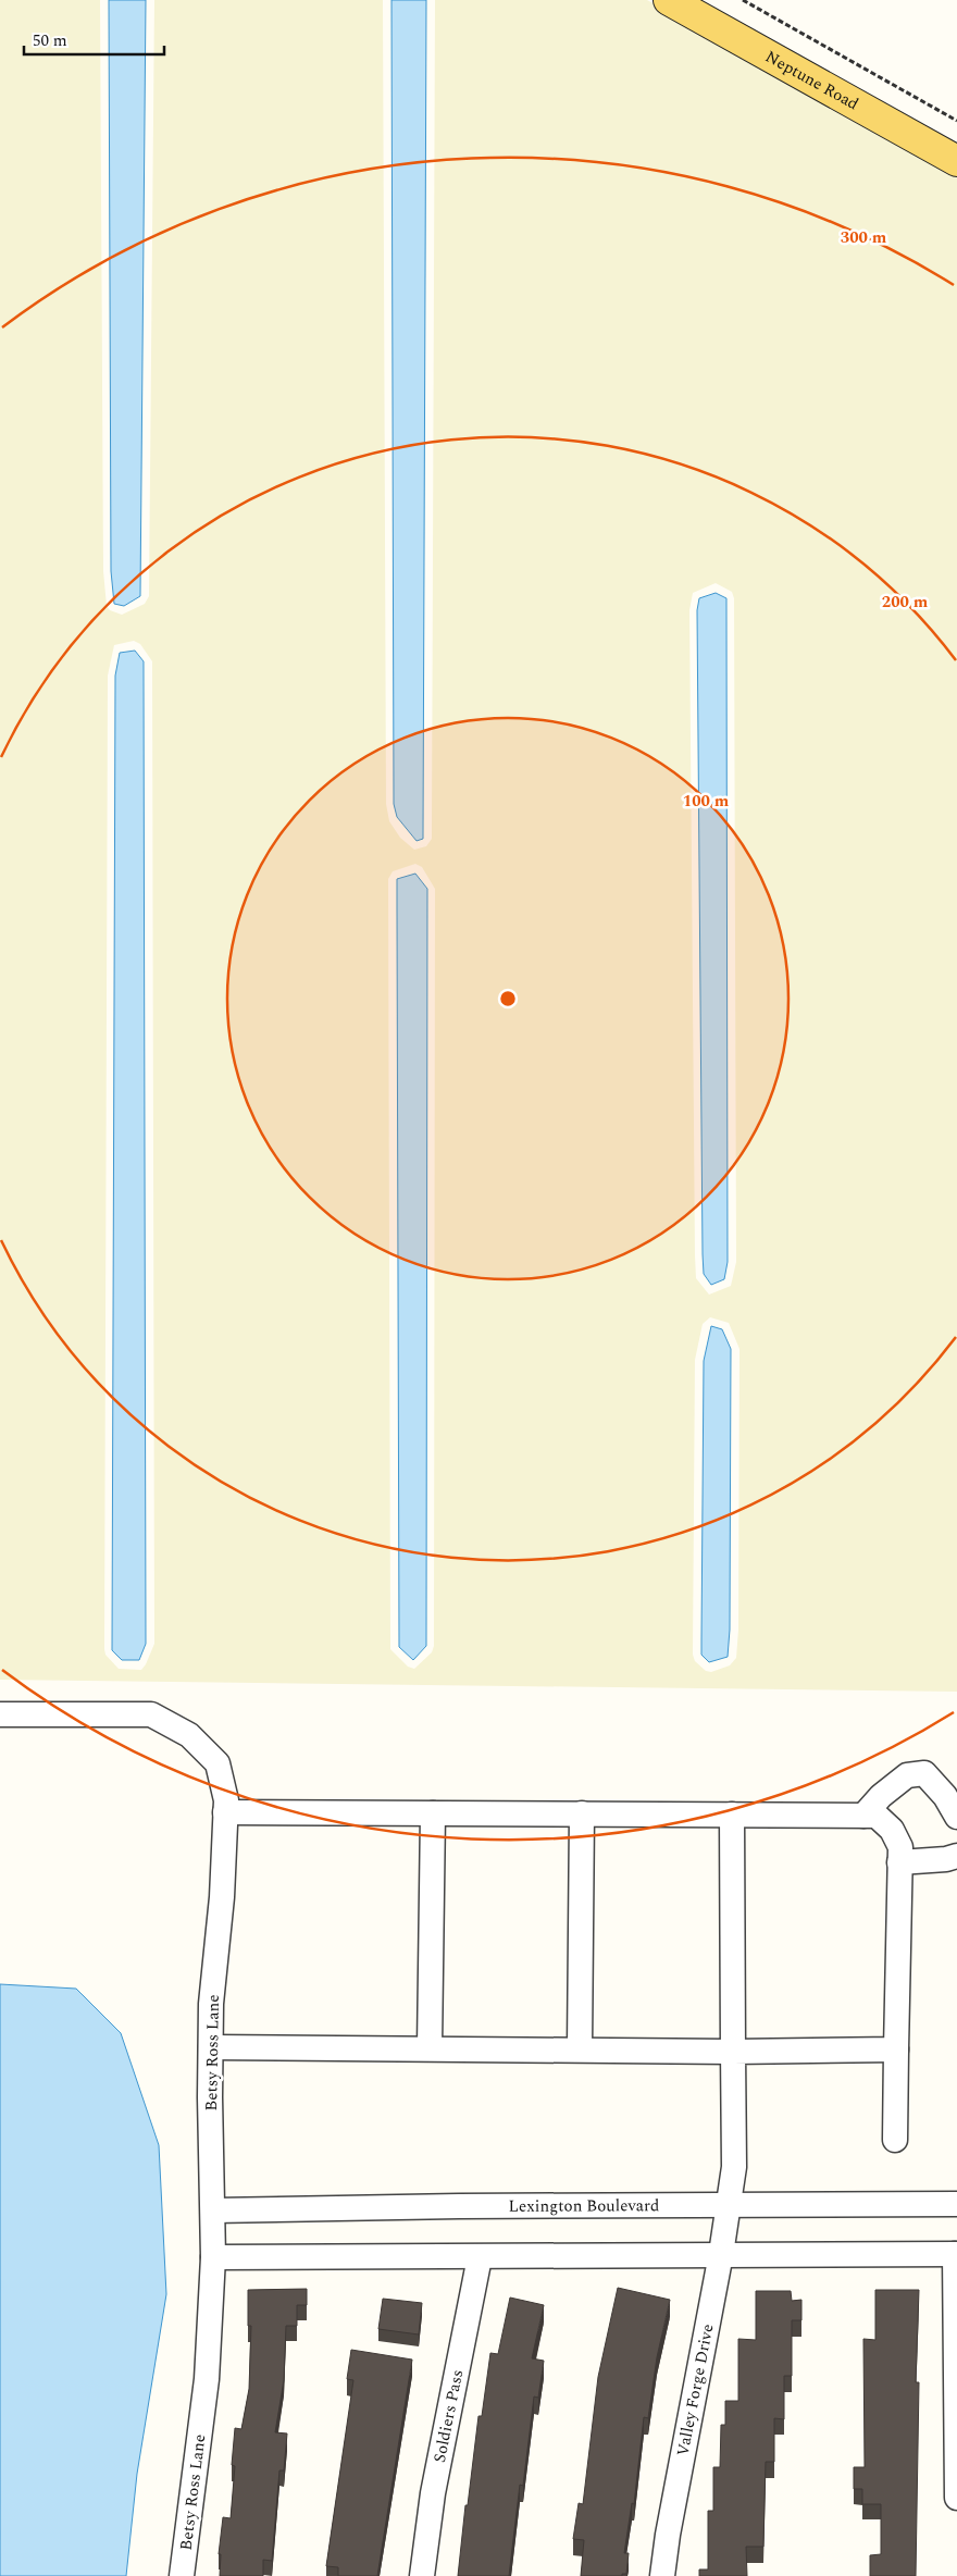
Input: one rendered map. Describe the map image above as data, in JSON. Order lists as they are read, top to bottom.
{
  "streets": {
    "main road": ["Neptune Road"],
    "street": [
      "Betsy Ross Lane",
      "Lexington Boulevard",
      "Valley Forge Drive",
      "Soldiers Pass"
    ]
  },
  "crossings": [
    ["Betsy Ross Lane", "Lexington Boulevard"],
    ["Lexington Boulevard", "Valley Forge Drive"]
  ],
  "scale_bar": "50 m",
  "rings": ["300 m", "200 m", "100 m"]
}
